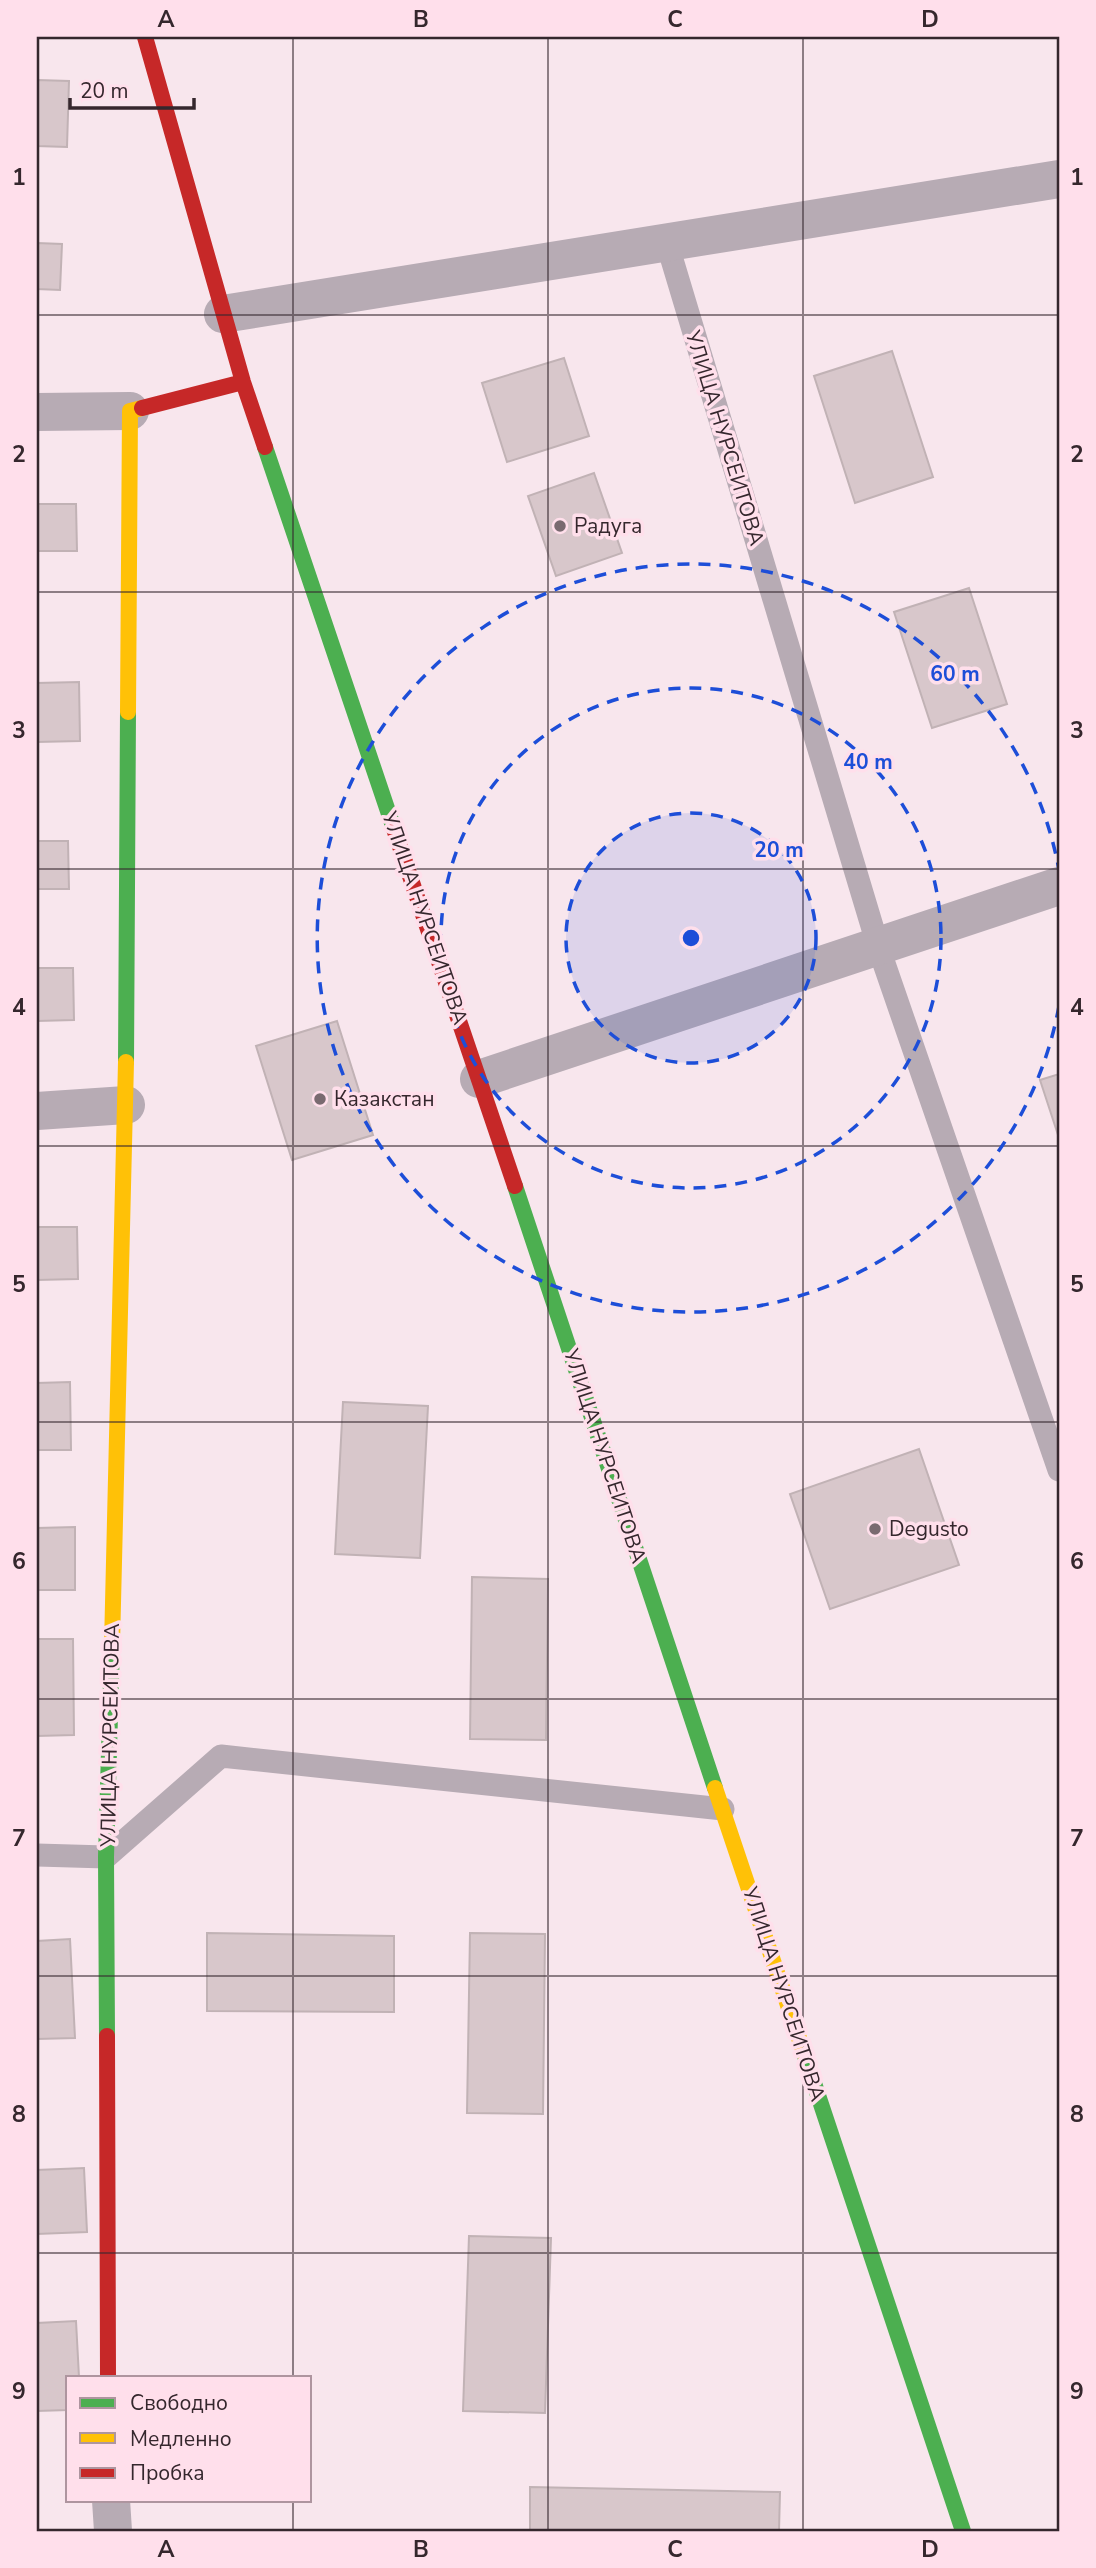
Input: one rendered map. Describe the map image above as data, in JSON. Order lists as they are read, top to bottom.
{
  "streets": {
    "main road": ["УЛИЦА НУРСЕИТОВА"]
  },
  "places": ["Радуга", "Казакстан", "Degusto"],
  "legend": ["Свободно", "Медленно", "Пробка"],
  "scale_bar": "20 m",
  "grid": {
    "columns": [
      "A",
      "B",
      "C",
      "D"
    ],
    "rows": [
      "1",
      "2",
      "3",
      "4",
      "5",
      "6",
      "7",
      "8",
      "9"
    ]
  },
  "rings": ["60 m", "40 m", "20 m"]
}
